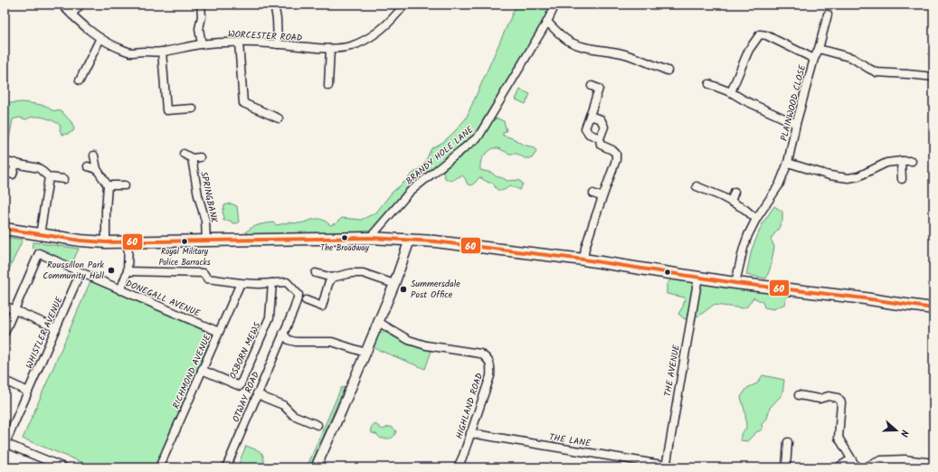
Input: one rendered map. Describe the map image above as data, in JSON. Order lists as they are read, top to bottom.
{
  "streets": {
    "street": [
      "WORCESTER ROAD",
      "PLAINWOOD CLOSE",
      "BRANDY HOLE LANE",
      "SPRINGBANK",
      "DONEGALL AVENUE",
      "WHISTLER AVENUE",
      "OSBORN MEWS",
      "THE AVENUE",
      "RICHMOND AVENUE",
      "OTWAY ROAD",
      "HIGHLAND ROAD",
      "THE LANE"
    ]
  },
  "crossings": [
    ["DONEGALL AVENUE", "WHISTLER AVENUE"],
    ["DONEGALL AVENUE", "RICHMOND AVENUE"],
    ["OSBORN MEWS", "RICHMOND AVENUE"],
    ["OSBORN MEWS", "OTWAY ROAD"],
    ["THE AVENUE", "THE LANE"],
    ["RICHMOND AVENUE", "OTWAY ROAD"],
    ["HIGHLAND ROAD", "THE LANE"]
  ],
  "places": [
    "The Broadway",
    "Royal Military Police Barracks",
    "Roussillon Park Community Hall",
    "Summersdale Post Office"
  ],
  "lines": ["transit line 60"],
  "north": "right"
}
